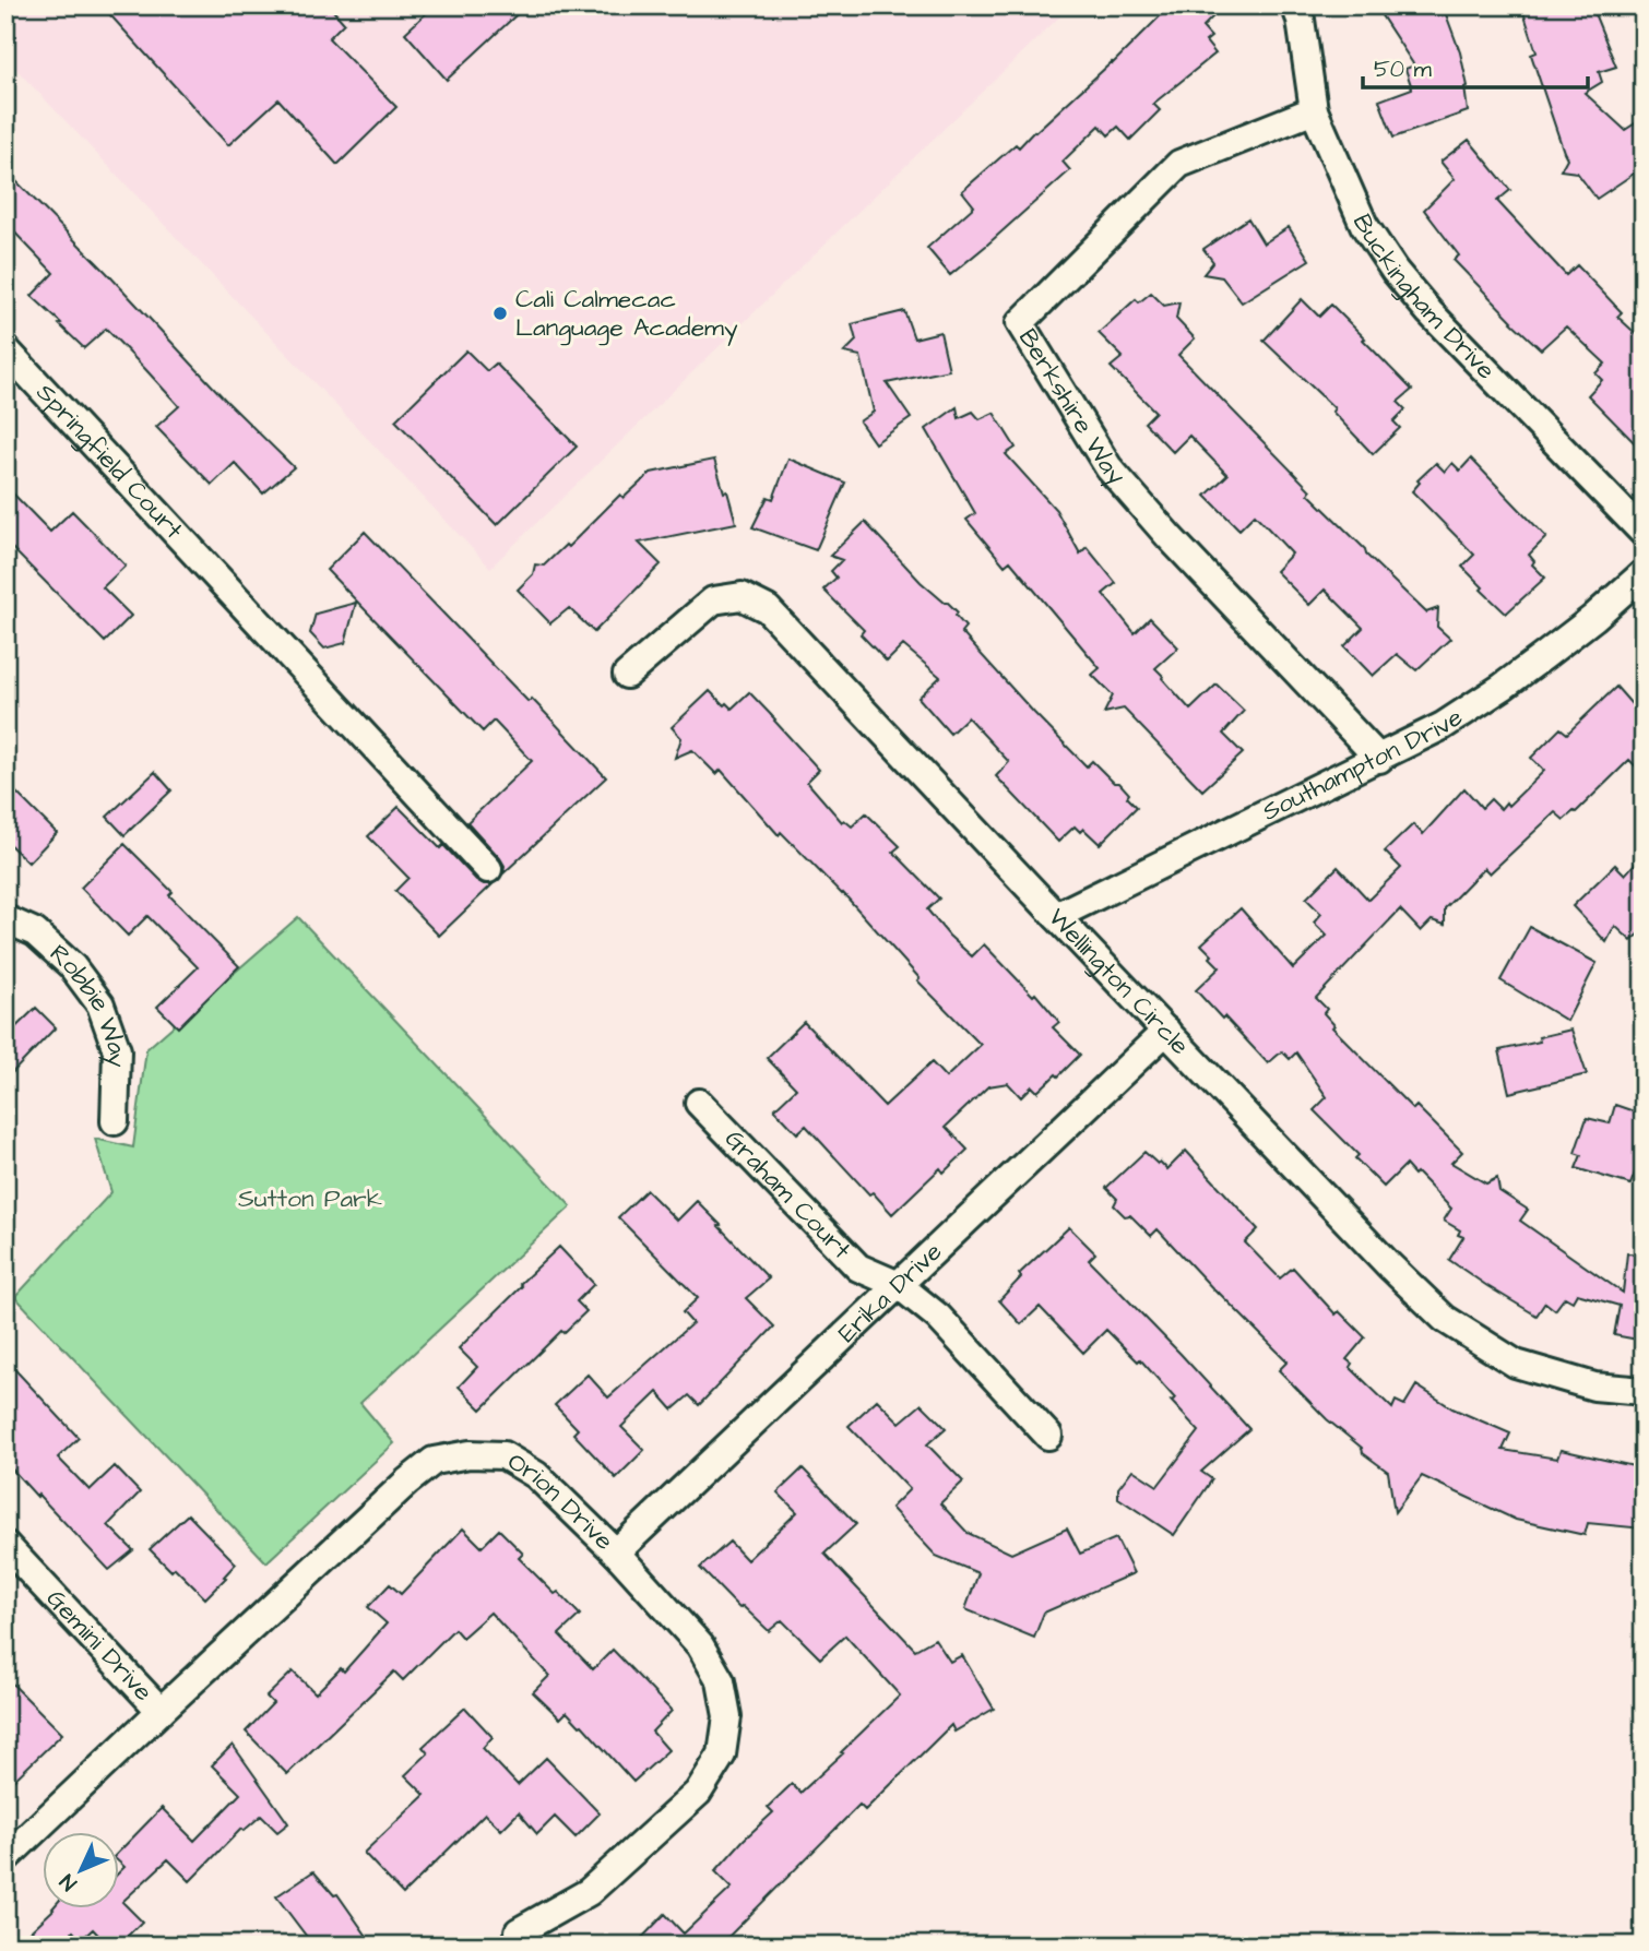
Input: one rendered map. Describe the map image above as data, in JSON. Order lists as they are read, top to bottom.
{
  "streets": {
    "street": [
      "Buckingham Drive",
      "Berkshire Way",
      "Springfield Court",
      "Southampton Drive",
      "Wellington Circle",
      "Robbie Way",
      "Graham Court",
      "Erika Drive",
      "Orion Drive",
      "Gemini Drive"
    ]
  },
  "crossings": [
    ["Buckingham Drive", "Berkshire Way"],
    ["Berkshire Way", "Southampton Drive"],
    ["Southampton Drive", "Wellington Circle"],
    ["Wellington Circle", "Erika Drive"],
    ["Graham Court", "Erika Drive"],
    ["Erika Drive", "Orion Drive"],
    ["Orion Drive", "Gemini Drive"]
  ],
  "parks": ["Sutton Park"],
  "places": ["Cali Calmecac Language Academy"],
  "scale_bar": "50 m",
  "north": "bottom left"
}
